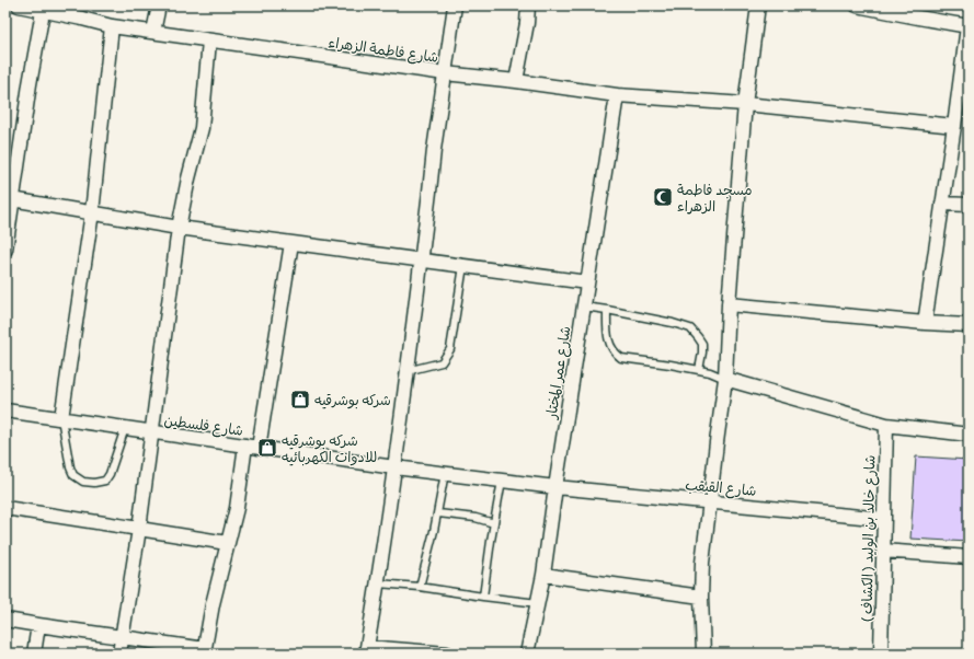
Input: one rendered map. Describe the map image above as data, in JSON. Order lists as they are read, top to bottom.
{
  "streets": {
    "street": [
      "شارع فاطمة الزهراء",
      "شارع عمر المختار",
      "شارع فلسطين",
      "شارع القيقب",
      "شارع خالد بن الوليد ( الكشاف )"
    ]
  },
  "crossings": [
    ["شارع فاطمة الزهراء", "شارع عمر المختار"],
    ["شارع عمر المختار", "شارع فلسطين"],
    ["شارع عمر المختار", "شارع القيقب"],
    ["شارع فلسطين", "شارع القيقب"],
    ["شارع القيقب", "شارع خالد بن الوليد ( الكشاف )"]
  ],
  "places": {
    "mosque": ["مسجد فاطمة الزهراء"],
    "shop": ["شركه بوشرقيه", "شركه بوشرقيه للادوات الكهربائيه"]
  }
}
